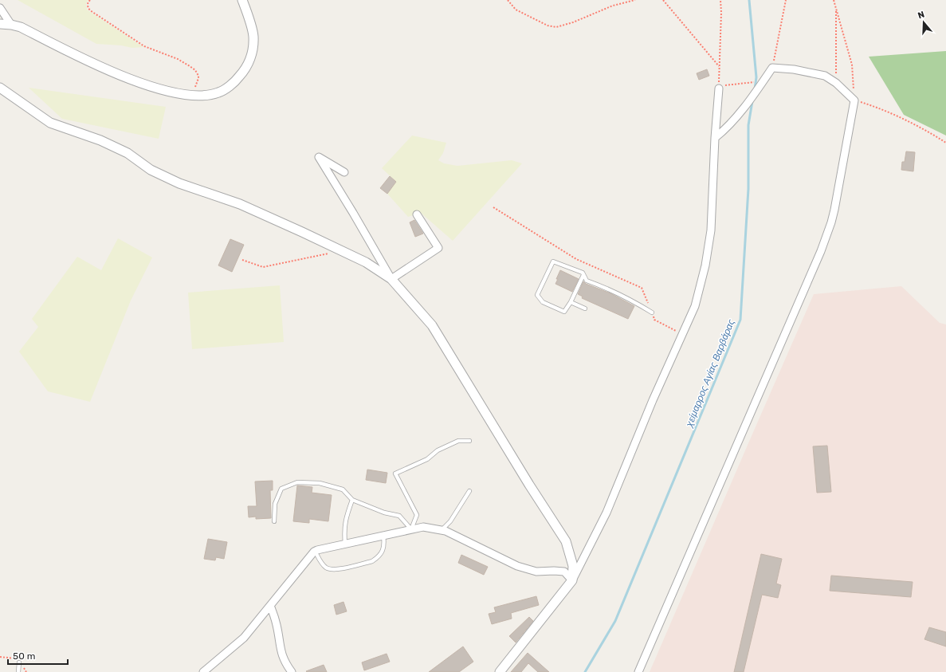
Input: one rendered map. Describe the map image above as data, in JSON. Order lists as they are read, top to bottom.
{
  "water": ["χείμαρρος Αγίας Βαρβάρας"],
  "scale_bar": "50 m",
  "north": "top"
}
